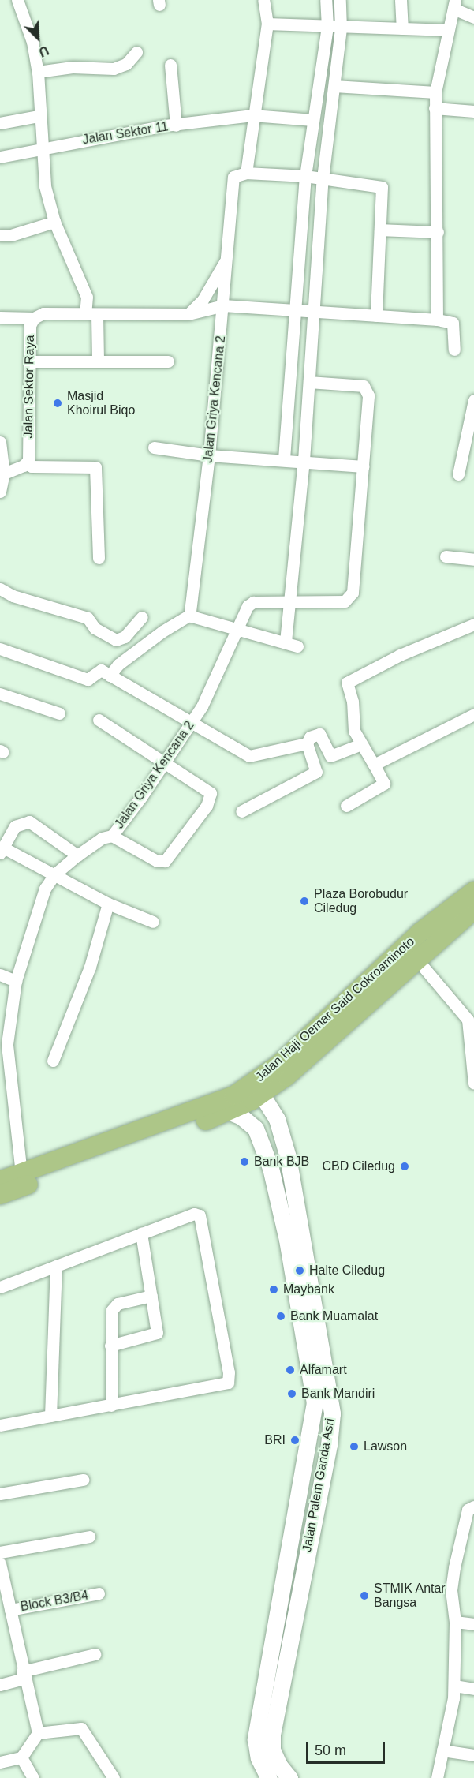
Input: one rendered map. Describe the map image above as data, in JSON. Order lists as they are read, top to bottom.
{
  "streets": {
    "main road": ["Jalan Haji Oemar Said Cokroaminoto"],
    "street": [
      "Jalan Sektor 11",
      "Jalan Sektor Raya",
      "Jalan Griya Kencana 2",
      "Jalan Palem Ganda Asri",
      "Block B3/B4"
    ]
  },
  "crossings": [
    ["Jalan Griya Kencana 2", "Jalan Haji Oemar Said Cokroaminoto"],
    ["Jalan Haji Oemar Said Cokroaminoto", "Jalan Palem Ganda Asri"]
  ],
  "places": [
    "Masjid Khoirul Biqo",
    "Plaza Borobudur Ciledug",
    "Bank BJB",
    "CBD Ciledug",
    "Halte Ciledug",
    "Maybank",
    "Bank Muamalat",
    "Alfamart",
    "Bank Mandiri",
    "BRI",
    "Lawson",
    "STMIK Antar Bangsa"
  ],
  "scale_bar": "50 m",
  "north": "bottom right"
}
